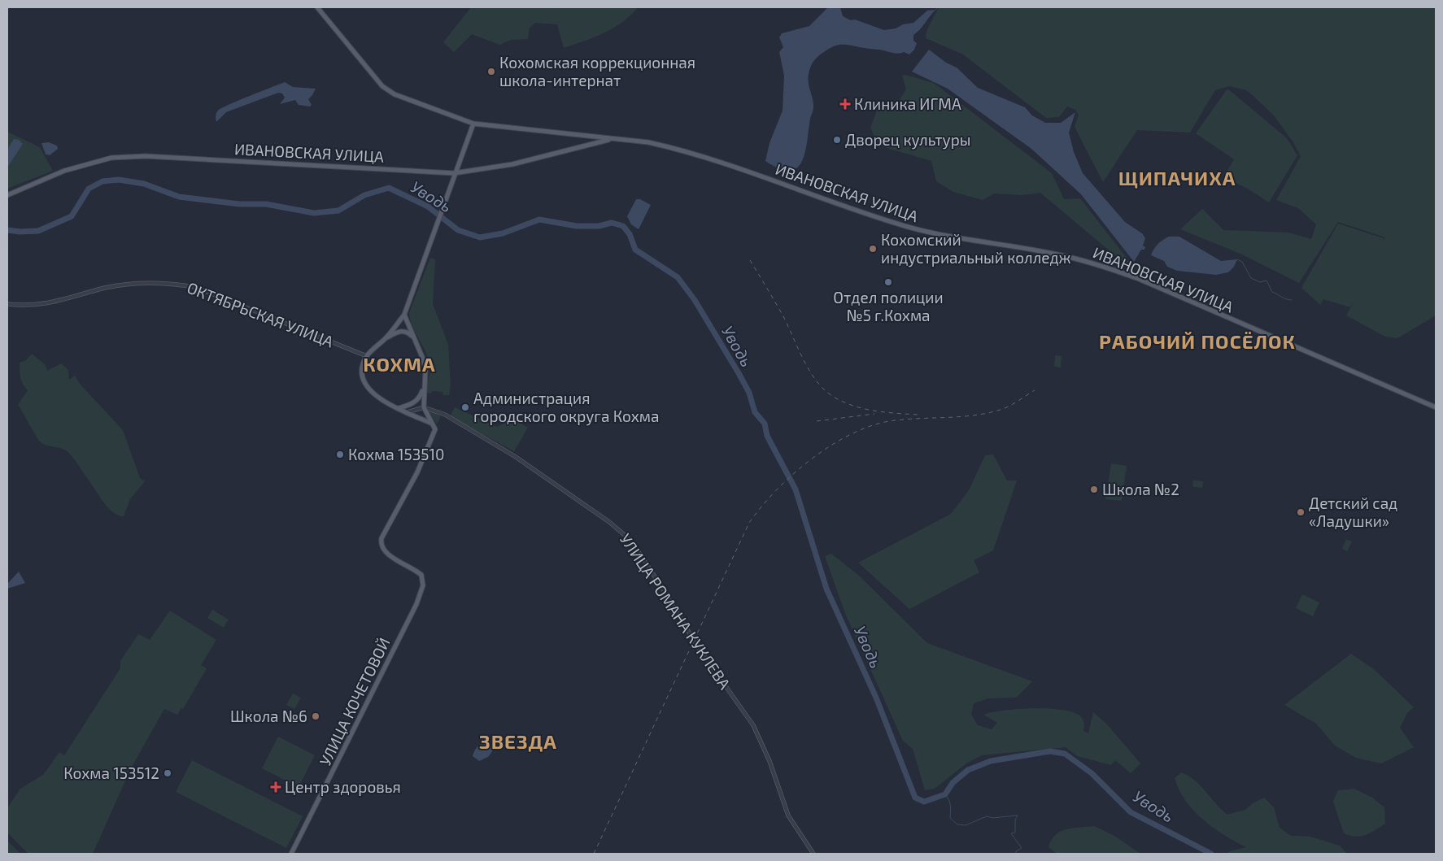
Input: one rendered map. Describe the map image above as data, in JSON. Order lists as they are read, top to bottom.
{
  "streets": {
    "main road": ["ИВАНОВСКАЯ УЛИЦА", "УЛИЦА КОЧЕТОВОЙ"],
    "street": ["ОКТЯБРЬСКАЯ УЛИЦА", "УЛИЦА РОМАНА КУКЛЕВА"]
  },
  "districts": [
    "ЩИПАЧИХА",
    "РАБОЧИЙ ПОСЁЛОК",
    "КОХМА",
    "ЗВЕЗДА"
  ],
  "water": ["Уводь"],
  "places": {
    "other": [
      "Кохомская коррекционная школа-интернат",
      "Дворец культуры",
      "Кохомский индустриальный колледж",
      "Отдел полиции №5 г.Кохма",
      "Администрация городского округа Кохма",
      "Кохма 153510",
      "Школа №2",
      "Детский сад «Ладушки»",
      "Школа №6",
      "Кохма 153512"
    ],
    "health": ["Клиника ИГМА", "Центр здоровья"]
  }
}
